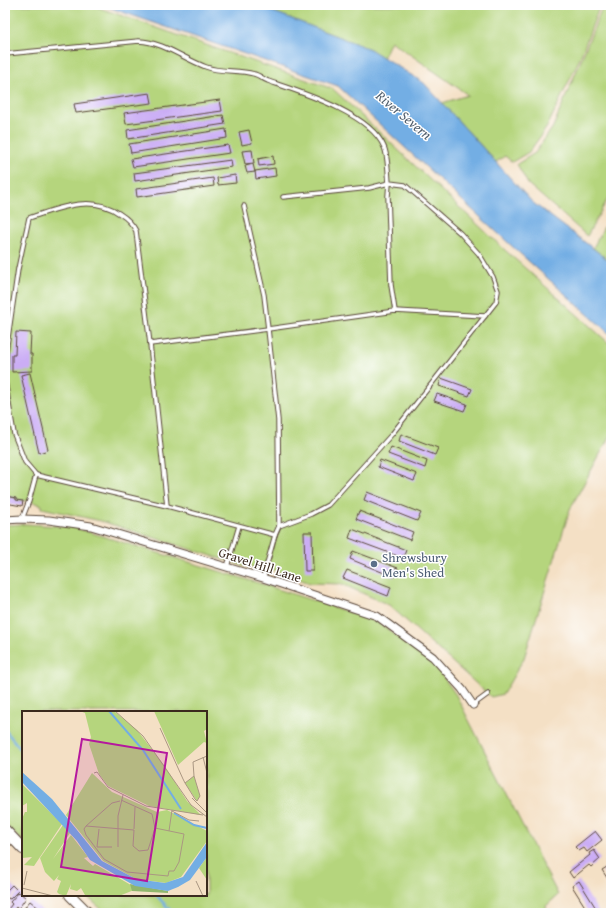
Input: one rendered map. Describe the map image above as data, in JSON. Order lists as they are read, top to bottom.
{
  "streets": {
    "street": ["Gravel Hill Lane"]
  },
  "water": ["River Severn"],
  "places": ["Shrewsbury Men's Shed"]
}
